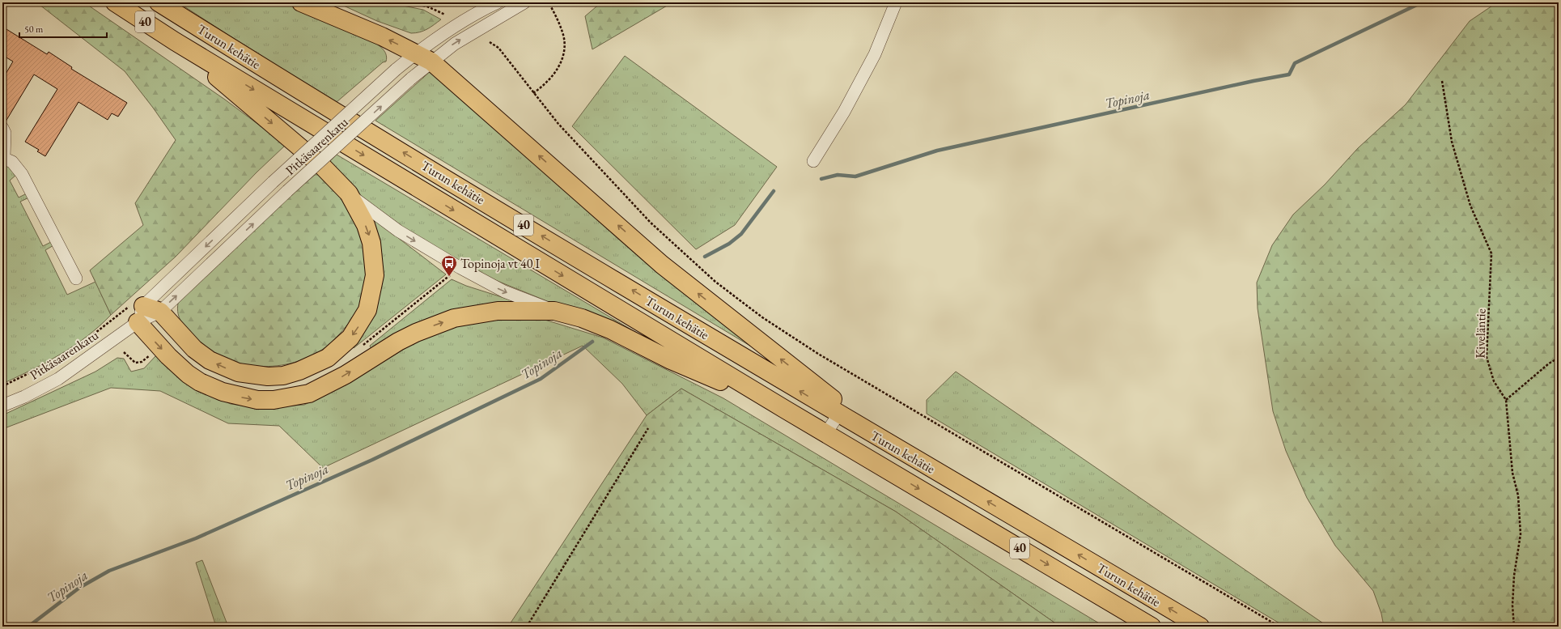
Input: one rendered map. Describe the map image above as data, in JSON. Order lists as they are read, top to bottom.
{
  "streets": {
    "highway": ["40", "Turun kehätie"],
    "street": ["Pitkäsaarenkatu"],
    "path": ["Kiveläntie"]
  },
  "water": ["Topinoja"],
  "places": {
    "bus stop": ["Topinoja vt 40 I"]
  },
  "scale_bar": "50 m"
}
